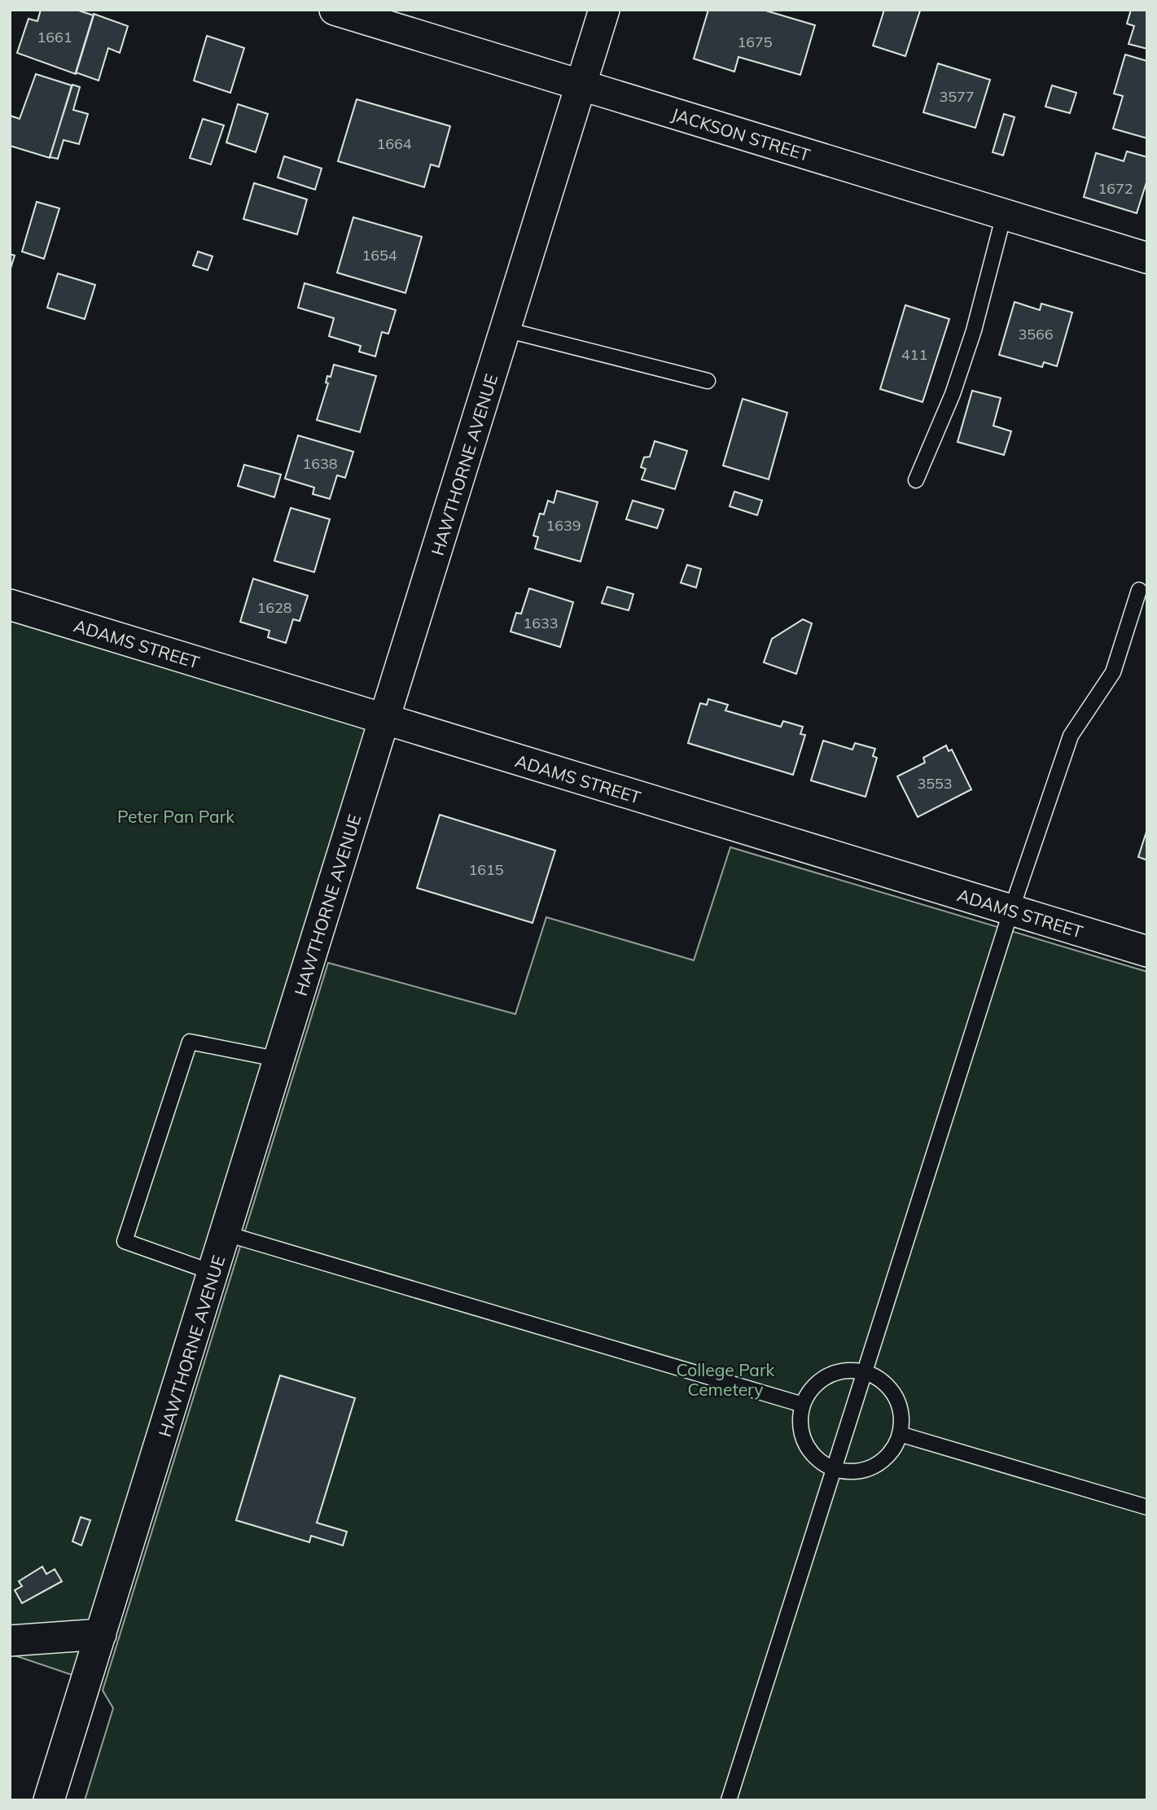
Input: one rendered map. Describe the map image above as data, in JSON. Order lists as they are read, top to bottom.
{
  "streets": {
    "street": ["JACKSON STREET", "HAWTHORNE AVENUE", "ADAMS STREET"]
  },
  "crossings": [
    ["JACKSON STREET", "HAWTHORNE AVENUE"],
    ["HAWTHORNE AVENUE", "ADAMS STREET"]
  ],
  "parks": ["Peter Pan Park", "College Park Cemetery"],
  "house_numbers": [
    "1661",
    "1675",
    "3577",
    "1664",
    "1672",
    "1654",
    "3566",
    "411",
    "1638",
    "1639",
    "1628",
    "1633",
    "3553",
    "1615"
  ]
}
